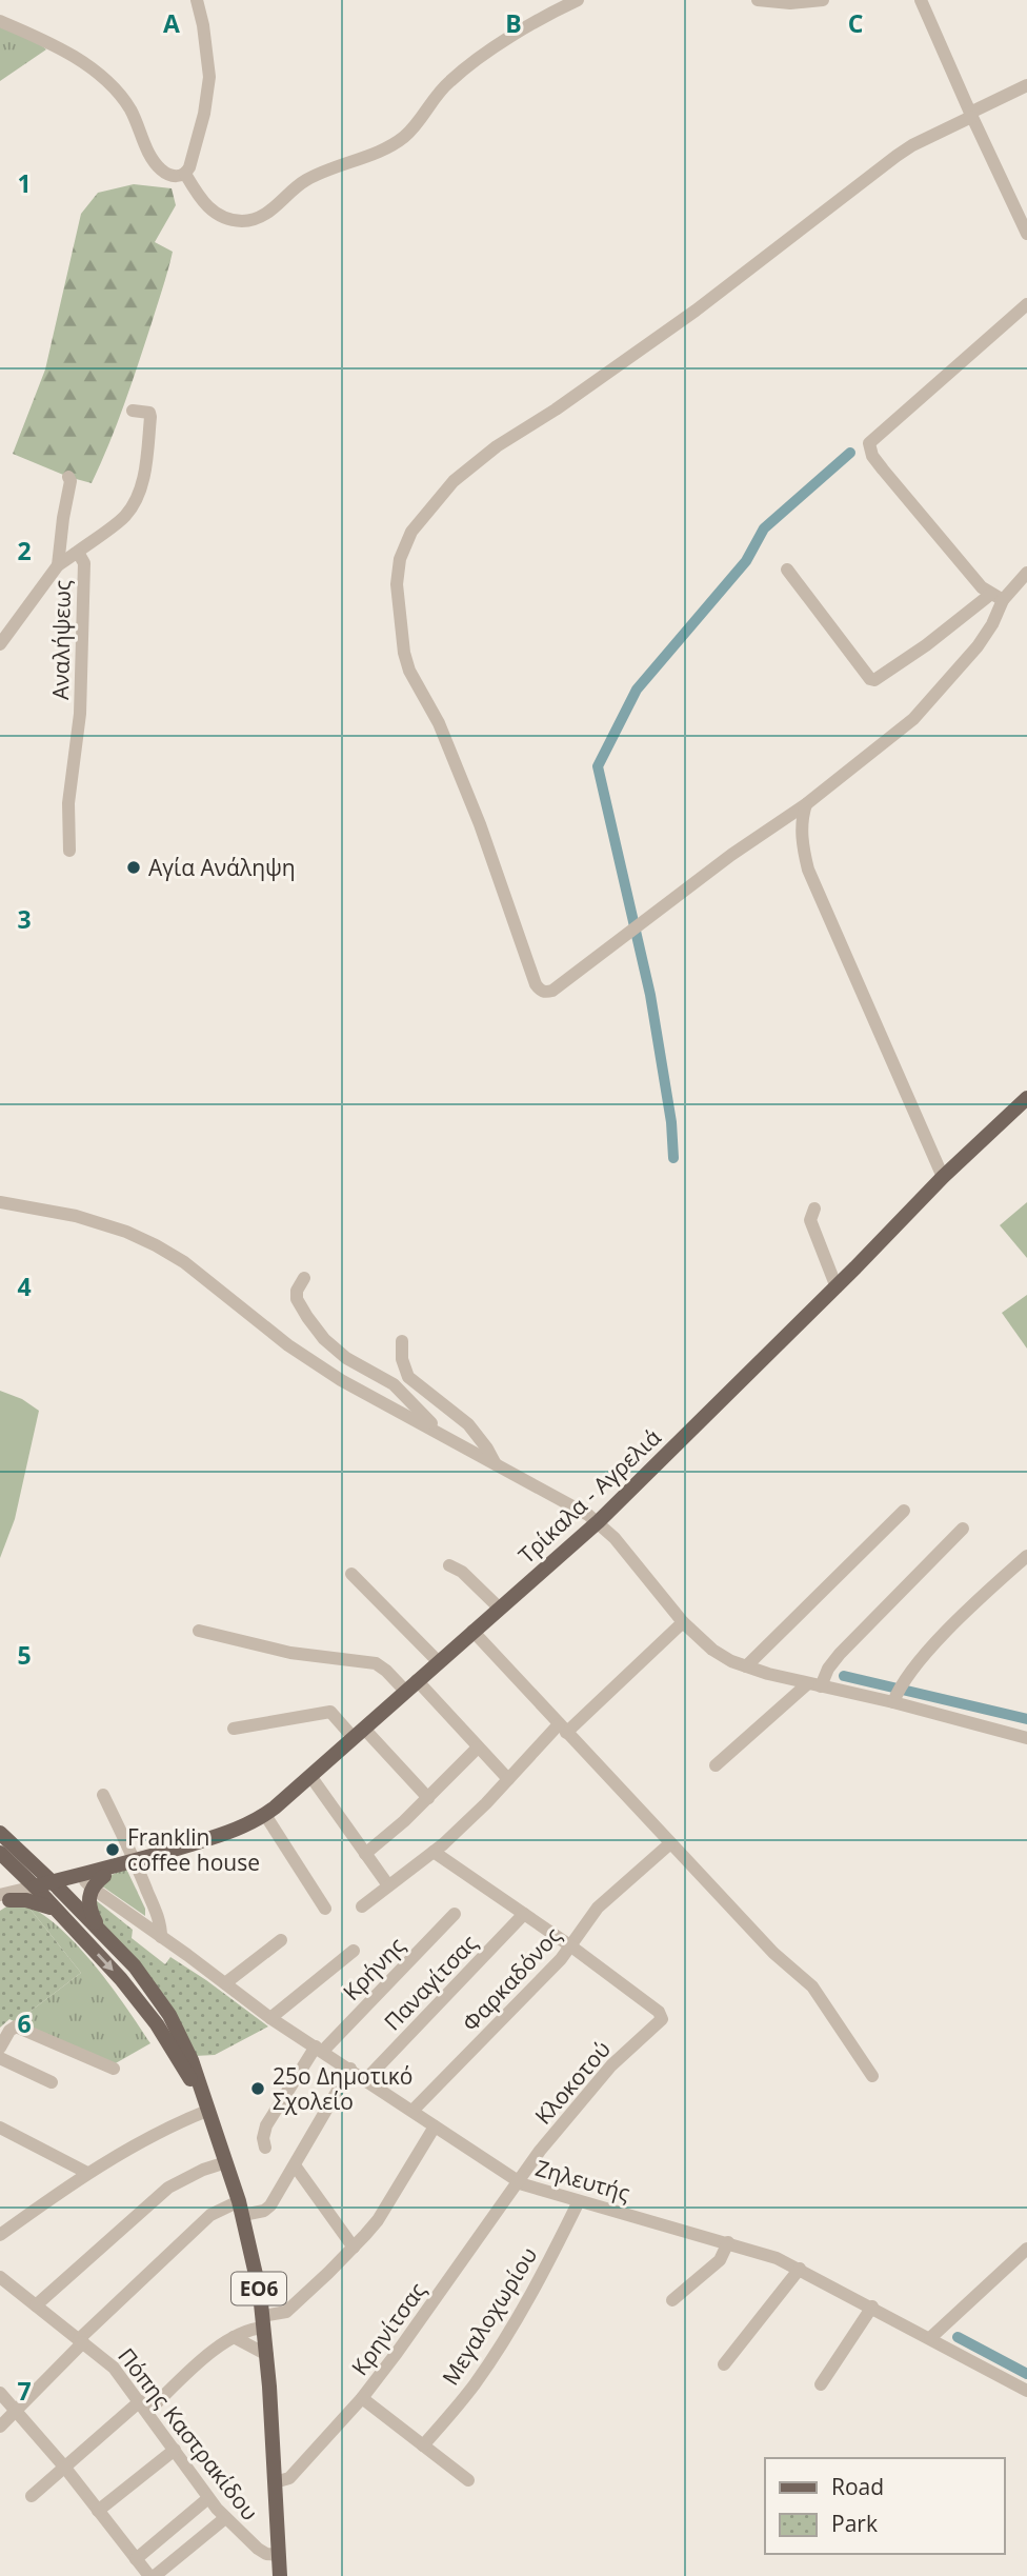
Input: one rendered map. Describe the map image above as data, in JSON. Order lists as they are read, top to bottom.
{
  "streets": {
    "main road": ["Τρίκαλα - Αγρελιά", "ΕΟ6"],
    "street": [
      "Αναλήψεως",
      "Κρήνης",
      "Φαρκαδόνος",
      "Παναγίτσας",
      "Κλοκοτού",
      "Ζηλευτής",
      "Μεγαλοχωρίου",
      "Κρηνίτσας",
      "Πόπης Καστρακίδου"
    ]
  },
  "crossings": [
    ["Τρίκαλα - Αγρελιά", "Ζηλευτής"],
    ["Τρίκαλα - Αγρελιά", "ΕΟ6"],
    ["Κρήνης", "Ζηλευτής"],
    ["Φαρκαδόνος", "Κλοκοτού"],
    ["Φαρκαδόνος", "Ζηλευτής"],
    ["Παναγίτσας", "Ζηλευτής"],
    ["Κλοκοτού", "Ζηλευτής"],
    ["Κλοκοτού", "Κρηνίτσας"],
    ["Ζηλευτής", "Μεγαλοχωρίου"],
    ["Ζηλευτής", "Κρηνίτσας"],
    ["ΕΟ6", "Κρηνίτσας"],
    ["ΕΟ6", "Πόπης Καστρακίδου"]
  ],
  "places": ["Αγία Ανάληψη", "Franklin coffee house", "25ο Δημοτικό Σχολείο"],
  "legend": ["Road", "Park"],
  "grid": {
    "columns": ["A", "B", "C"],
    "rows": [
      "1",
      "2",
      "3",
      "4",
      "5",
      "6",
      "7"
    ]
  }
}
